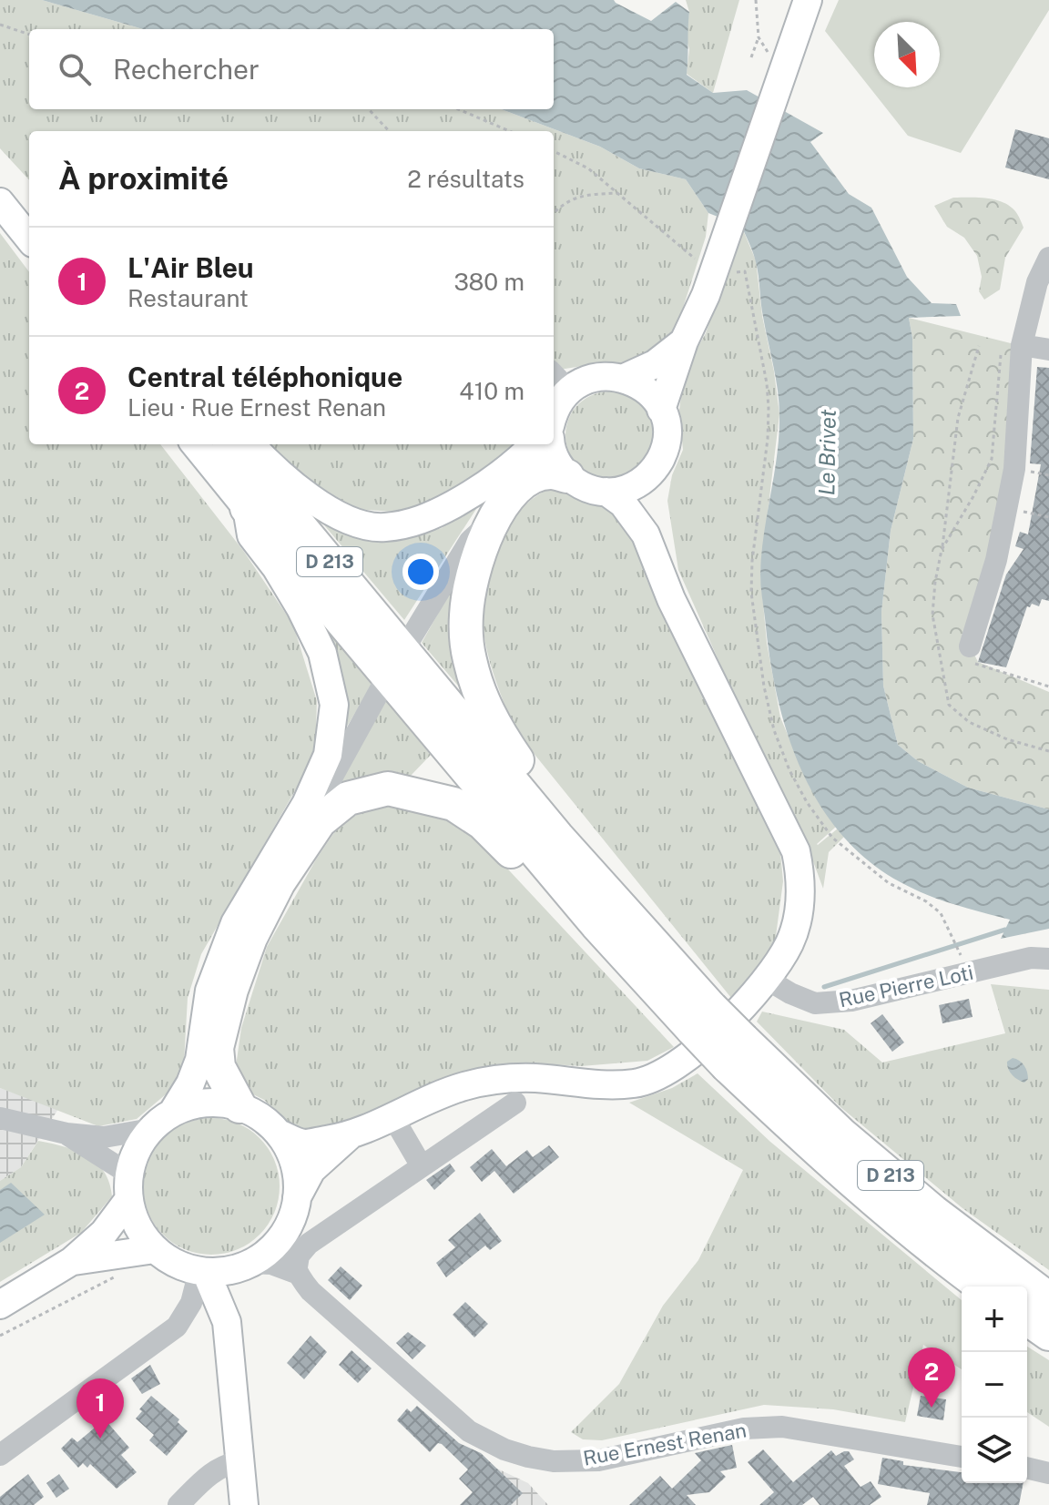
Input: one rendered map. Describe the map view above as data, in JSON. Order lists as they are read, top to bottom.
{
  "streets": {
    "highway": ["D 213"],
    "street": ["Rue Pierre Loti", "Rue Ernest Renan"]
  },
  "water": ["Le Brivet"],
  "north": "bottom right",
  "page": {
    "search": "Rechercher",
    "heading": ["À proximité", "2 résultats"],
    "list": [
      {
        "mark": "1",
        "name": "L'Air Bleu",
        "note": "Restaurant",
        "value": "380 m"
      },
      {
        "mark": "2",
        "name": "Central téléphonique",
        "note": "Lieu · Rue Ernest Renan",
        "value": "410 m"
      }
    ],
    "map_buttons": ["+", "−"],
    "pins": ["2", "1"]
  }
}
